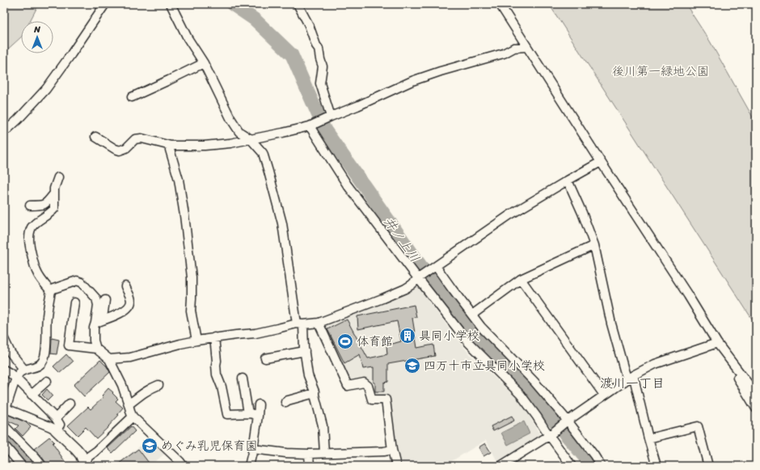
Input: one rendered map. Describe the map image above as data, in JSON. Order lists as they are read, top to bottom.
{
  "districts": ["渡川一丁目"],
  "water": ["井ノ上川"],
  "parks": ["後川第一緑地公園"],
  "places": {
    "building": ["具同小学校"],
    "sports": ["体育館"],
    "school or university": ["四万十市立具同小学校", "めぐみ乳児保育園"]
  },
  "north": "top"
}
